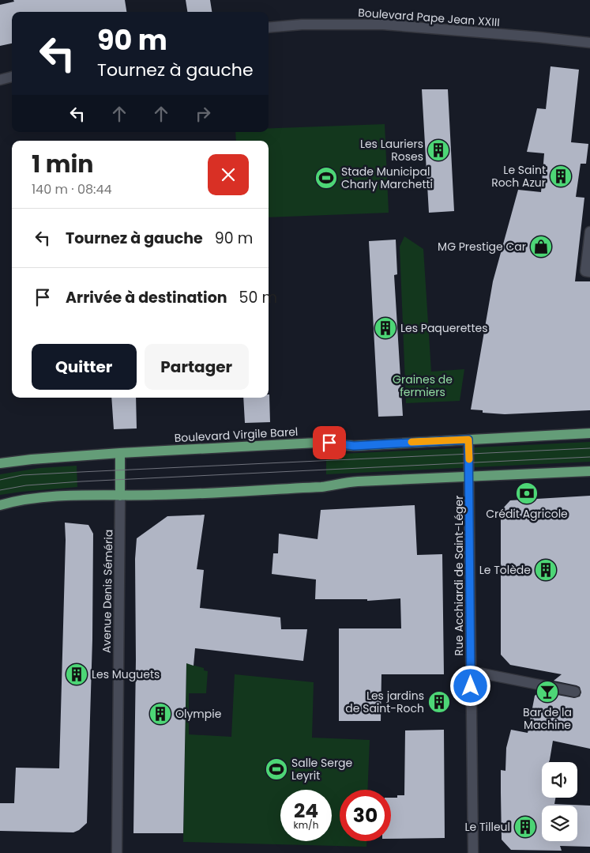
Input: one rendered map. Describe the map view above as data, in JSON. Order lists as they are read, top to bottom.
{
  "streets": {
    "main road": ["Boulevard Virgile Barel"],
    "street": ["Boulevard Pape Jean XXIII", "Rue Acchiardi de Saint-Léger", "Avenue Denis Séméria"]
  },
  "crossings": [
    ["Boulevard Virgile Barel", "Rue Acchiardi de Saint-Léger"]
  ],
  "parks": ["Graines de fermiers"],
  "places": {
    "building": [
      "Les Lauriers Roses",
      "Le Saint Roch Azur",
      "Les Paquerettes",
      "Le Tolède",
      "Les Muguets",
      "Les jardins de Saint-Roch",
      "Olympie",
      "Le Tilleul"
    ],
    "sports": ["Stade Municipal Charly Marchetti", "Salle Serge Leyrit"],
    "shop": ["MG Prestige Car"],
    "bank": ["Crédit Agricole"],
    "bar": ["Bar de la Machine"]
  },
  "page": {
    "turn": ["90 m", "Tournez à gauche"],
    "heading": ["1 min", "140 m · 08:44"],
    "list": [
      {
        "name": "Tournez à gauche",
        "value": "90 m"
      },
      {
        "name": "Arrivée à destination",
        "value": "50 m"
      }
    ],
    "buttons": ["Quitter", "Partager"],
    "speed": "24 km/h",
    "limit": "30"
  }
}
